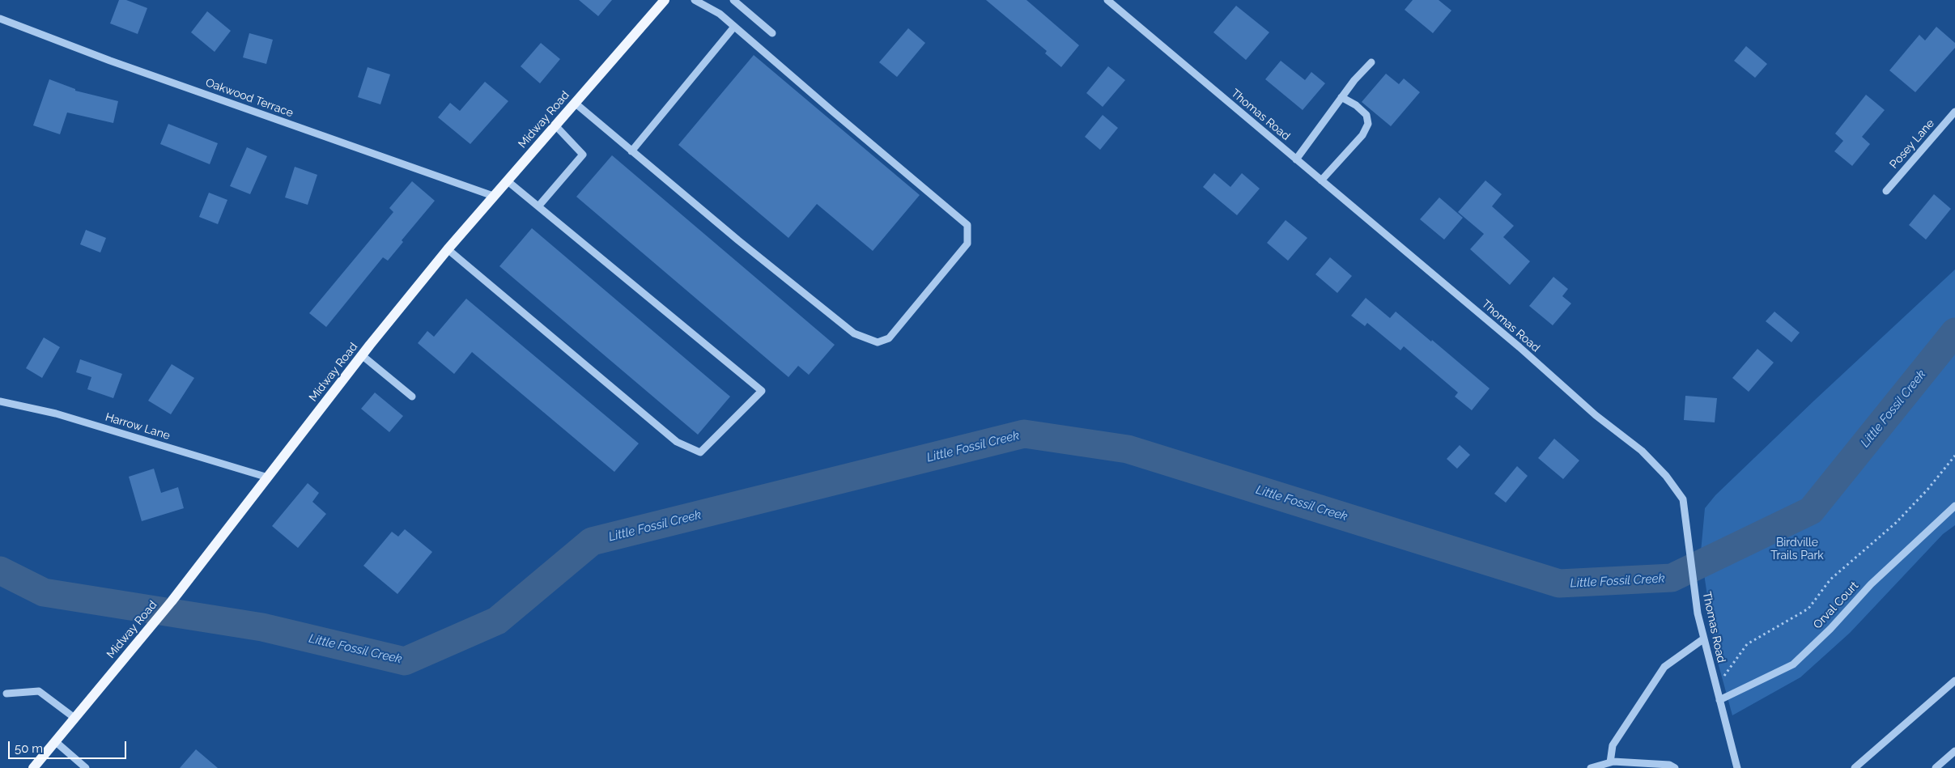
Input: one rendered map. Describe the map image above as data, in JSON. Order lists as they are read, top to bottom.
{
  "streets": {
    "main road": ["Midway Road"],
    "street": [
      "Oakwood Terrace",
      "Thomas Road",
      "Posey Lane",
      "Harrow Lane",
      "Orval Court"
    ]
  },
  "crossings": [
    ["Oakwood Terrace", "Midway Road"],
    ["Thomas Road", "Orval Court"],
    ["Midway Road", "Harrow Lane"]
  ],
  "water": ["Little Fossil Creek"],
  "parks": ["Birdville Trails Park"],
  "scale_bar": "50 m"
}
